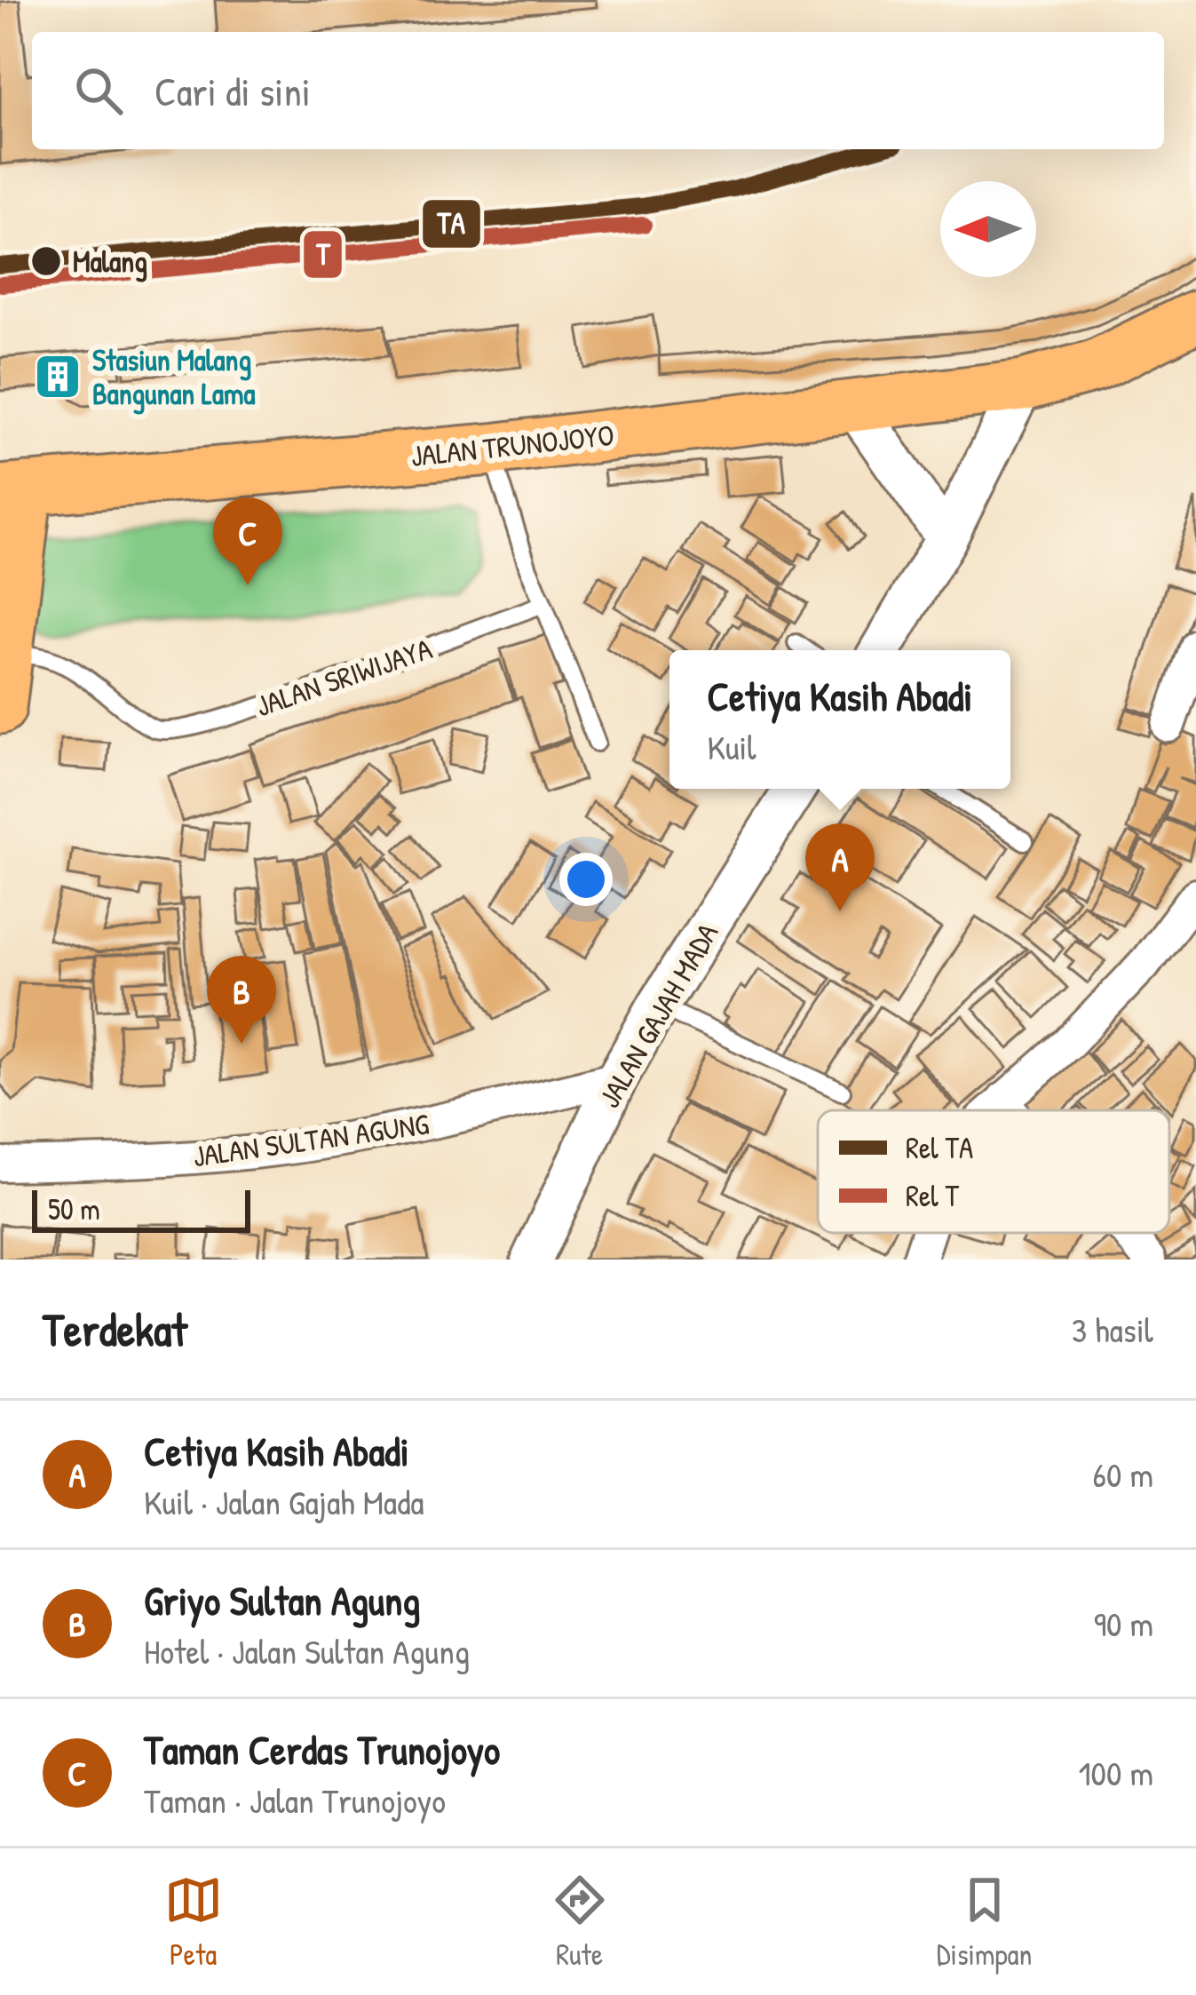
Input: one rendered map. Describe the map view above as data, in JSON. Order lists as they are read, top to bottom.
{
  "streets": {
    "main road": ["JALAN TRUNOJOYO"],
    "street": ["JALAN GAJAH MADA", "JALAN SULTAN AGUNG"],
    "lane": ["JALAN SRIWIJAYA"]
  },
  "crossings": [
    ["JALAN GAJAH MADA", "JALAN SULTAN AGUNG"]
  ],
  "places": {
    "other": ["Malang"],
    "building": ["Stasiun Malang Bangunan Lama"]
  },
  "lines": ["rail line TA", "rail line T"],
  "legend": ["Rel TA", "Rel T"],
  "scale_bar": "50 m",
  "north": "left",
  "page": {
    "search": "Cari di sini",
    "pins": ["C", "A", "B"],
    "popup": ["Cetiya Kasih Abadi", "Kuil"],
    "scale": "50 m",
    "heading": ["Terdekat", "3 hasil"],
    "list": [
      {
        "mark": "A",
        "name": "Cetiya Kasih Abadi",
        "note": "Kuil · Jalan Gajah Mada",
        "value": "60 m"
      },
      {
        "mark": "B",
        "name": "Griyo Sultan Agung",
        "note": "Hotel · Jalan Sultan Agung",
        "value": "90 m"
      },
      {
        "mark": "C",
        "name": "Taman Cerdas Trunojoyo",
        "note": "Taman · Jalan Trunojoyo",
        "value": "100 m"
      }
    ],
    "nav": ["Peta", "Rute", "Disimpan"]
  }
}
